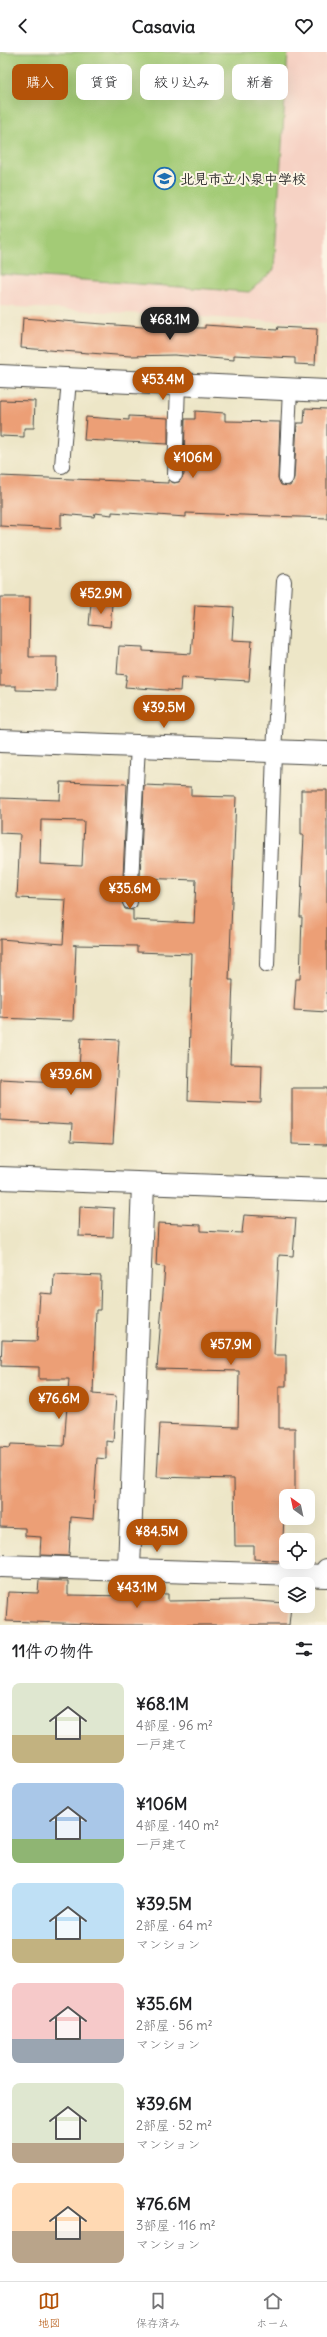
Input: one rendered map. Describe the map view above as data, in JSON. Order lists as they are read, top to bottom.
{
  "places": {
    "school or university": ["北見市立小泉中学校"]
  },
  "north": "top left",
  "page": {
    "header": "Casavia",
    "chip": [
      "購入",
      "賃貸",
      "絞り込み",
      "新着"
    ],
    "price": [
      "¥68.1M",
      "¥53.4M",
      "¥106M",
      "¥52.9M",
      "¥39.5M",
      "¥35.6M",
      "¥39.6M",
      "¥57.9M",
      "¥76.6M",
      "¥84.5M",
      "¥43.1M"
    ],
    "heading": "11件の物件",
    "list": [
      {
        "name": "¥68.1M",
        "note": "4部屋 · 96 m² · 一戸建て"
      },
      {
        "name": "¥106M",
        "note": "4部屋 · 140 m² · 一戸建て"
      },
      {
        "name": "¥39.5M",
        "note": "2部屋 · 64 m² · マンション"
      },
      {
        "name": "¥35.6M",
        "note": "2部屋 · 56 m² · マンション"
      },
      {
        "name": "¥39.6M",
        "note": "2部屋 · 52 m² · マンション"
      },
      {
        "name": "¥76.6M",
        "note": "3部屋 · 116 m² · マンション"
      }
    ],
    "tabs": ["地図", "保存済み", "ホーム"]
  }
}
